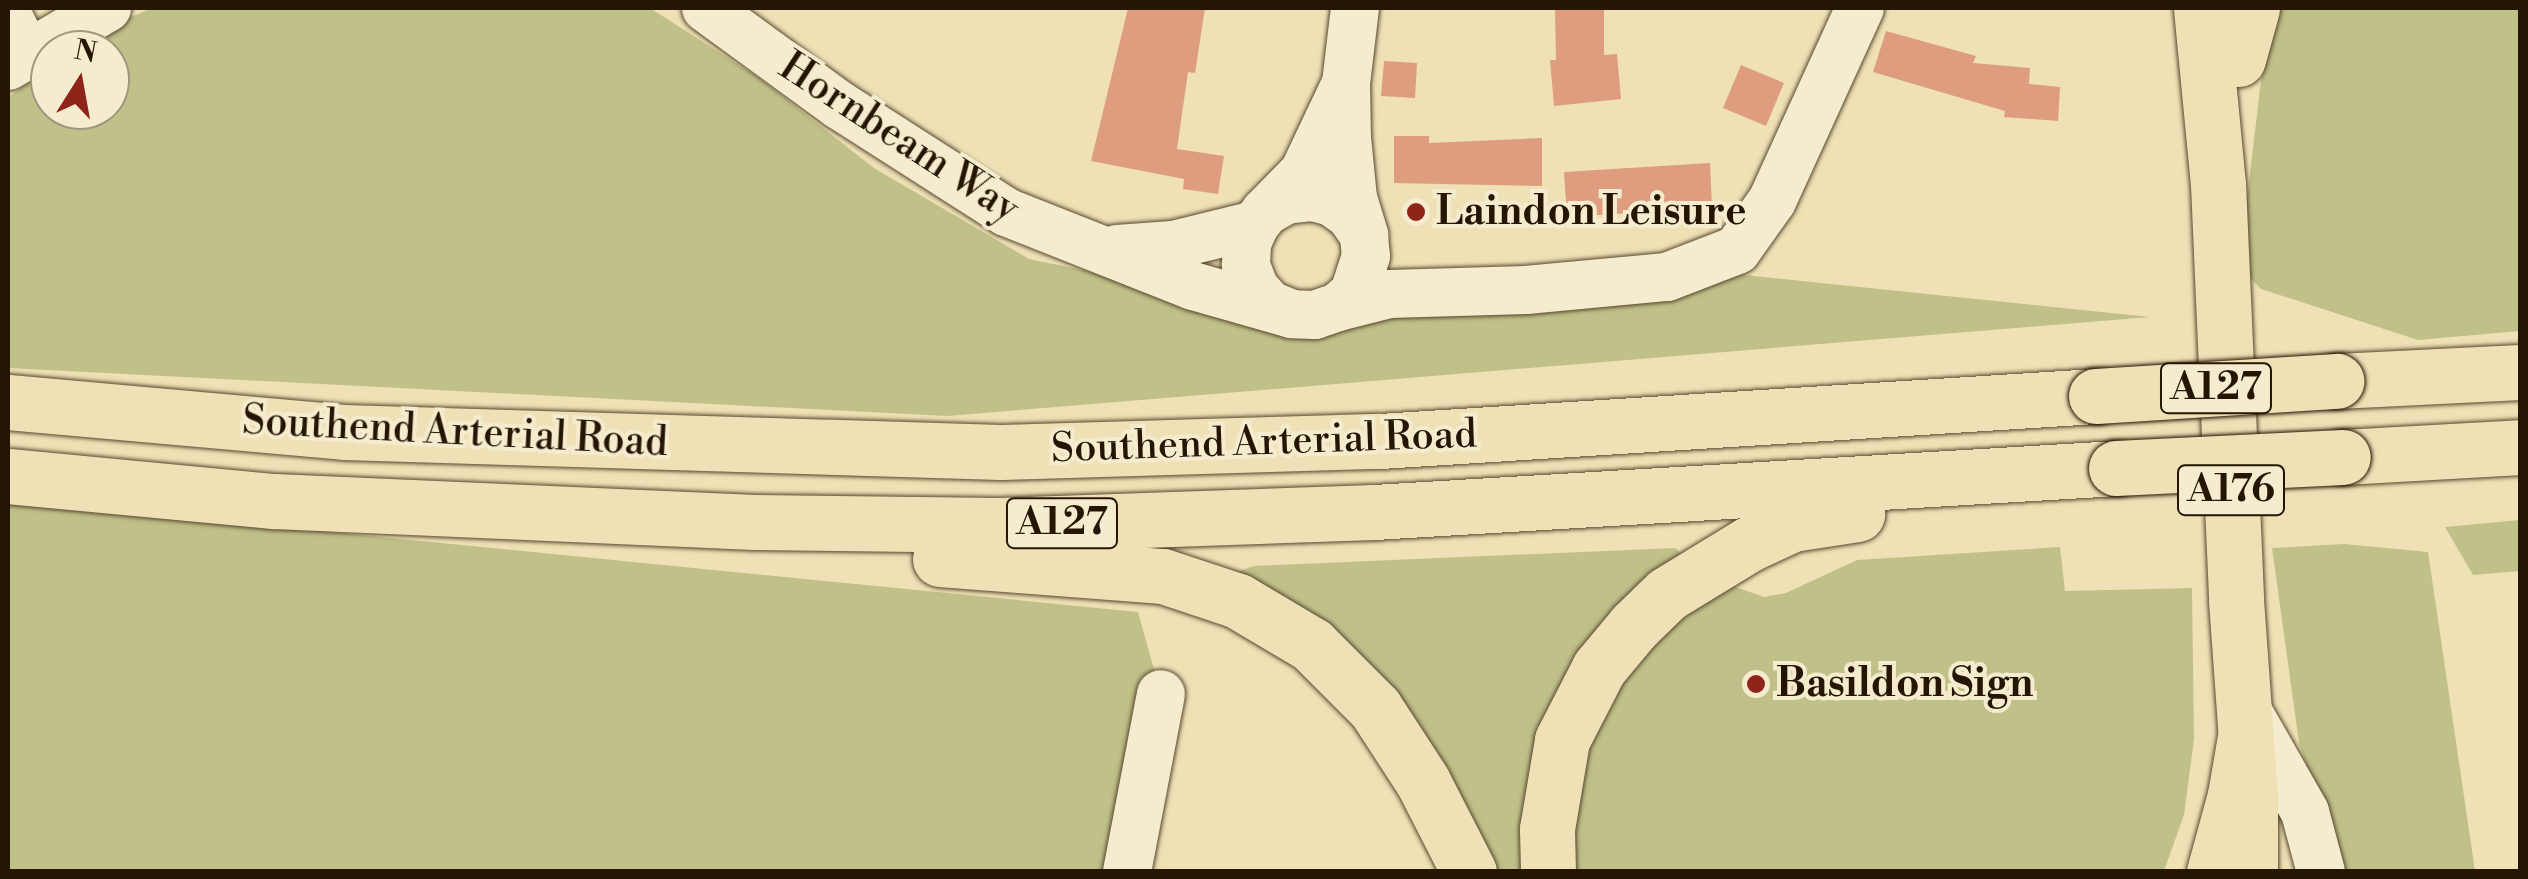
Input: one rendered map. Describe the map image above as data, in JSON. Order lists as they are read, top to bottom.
{
  "streets": {
    "main road": ["A127", "Southend Arterial Road", "A176"],
    "street": ["Hornbeam Way"]
  },
  "crossings": [
    ["A127", "Southend Arterial Road"]
  ],
  "places": ["Laindon Leisure", "Basildon Sign"],
  "north": "top"
}
